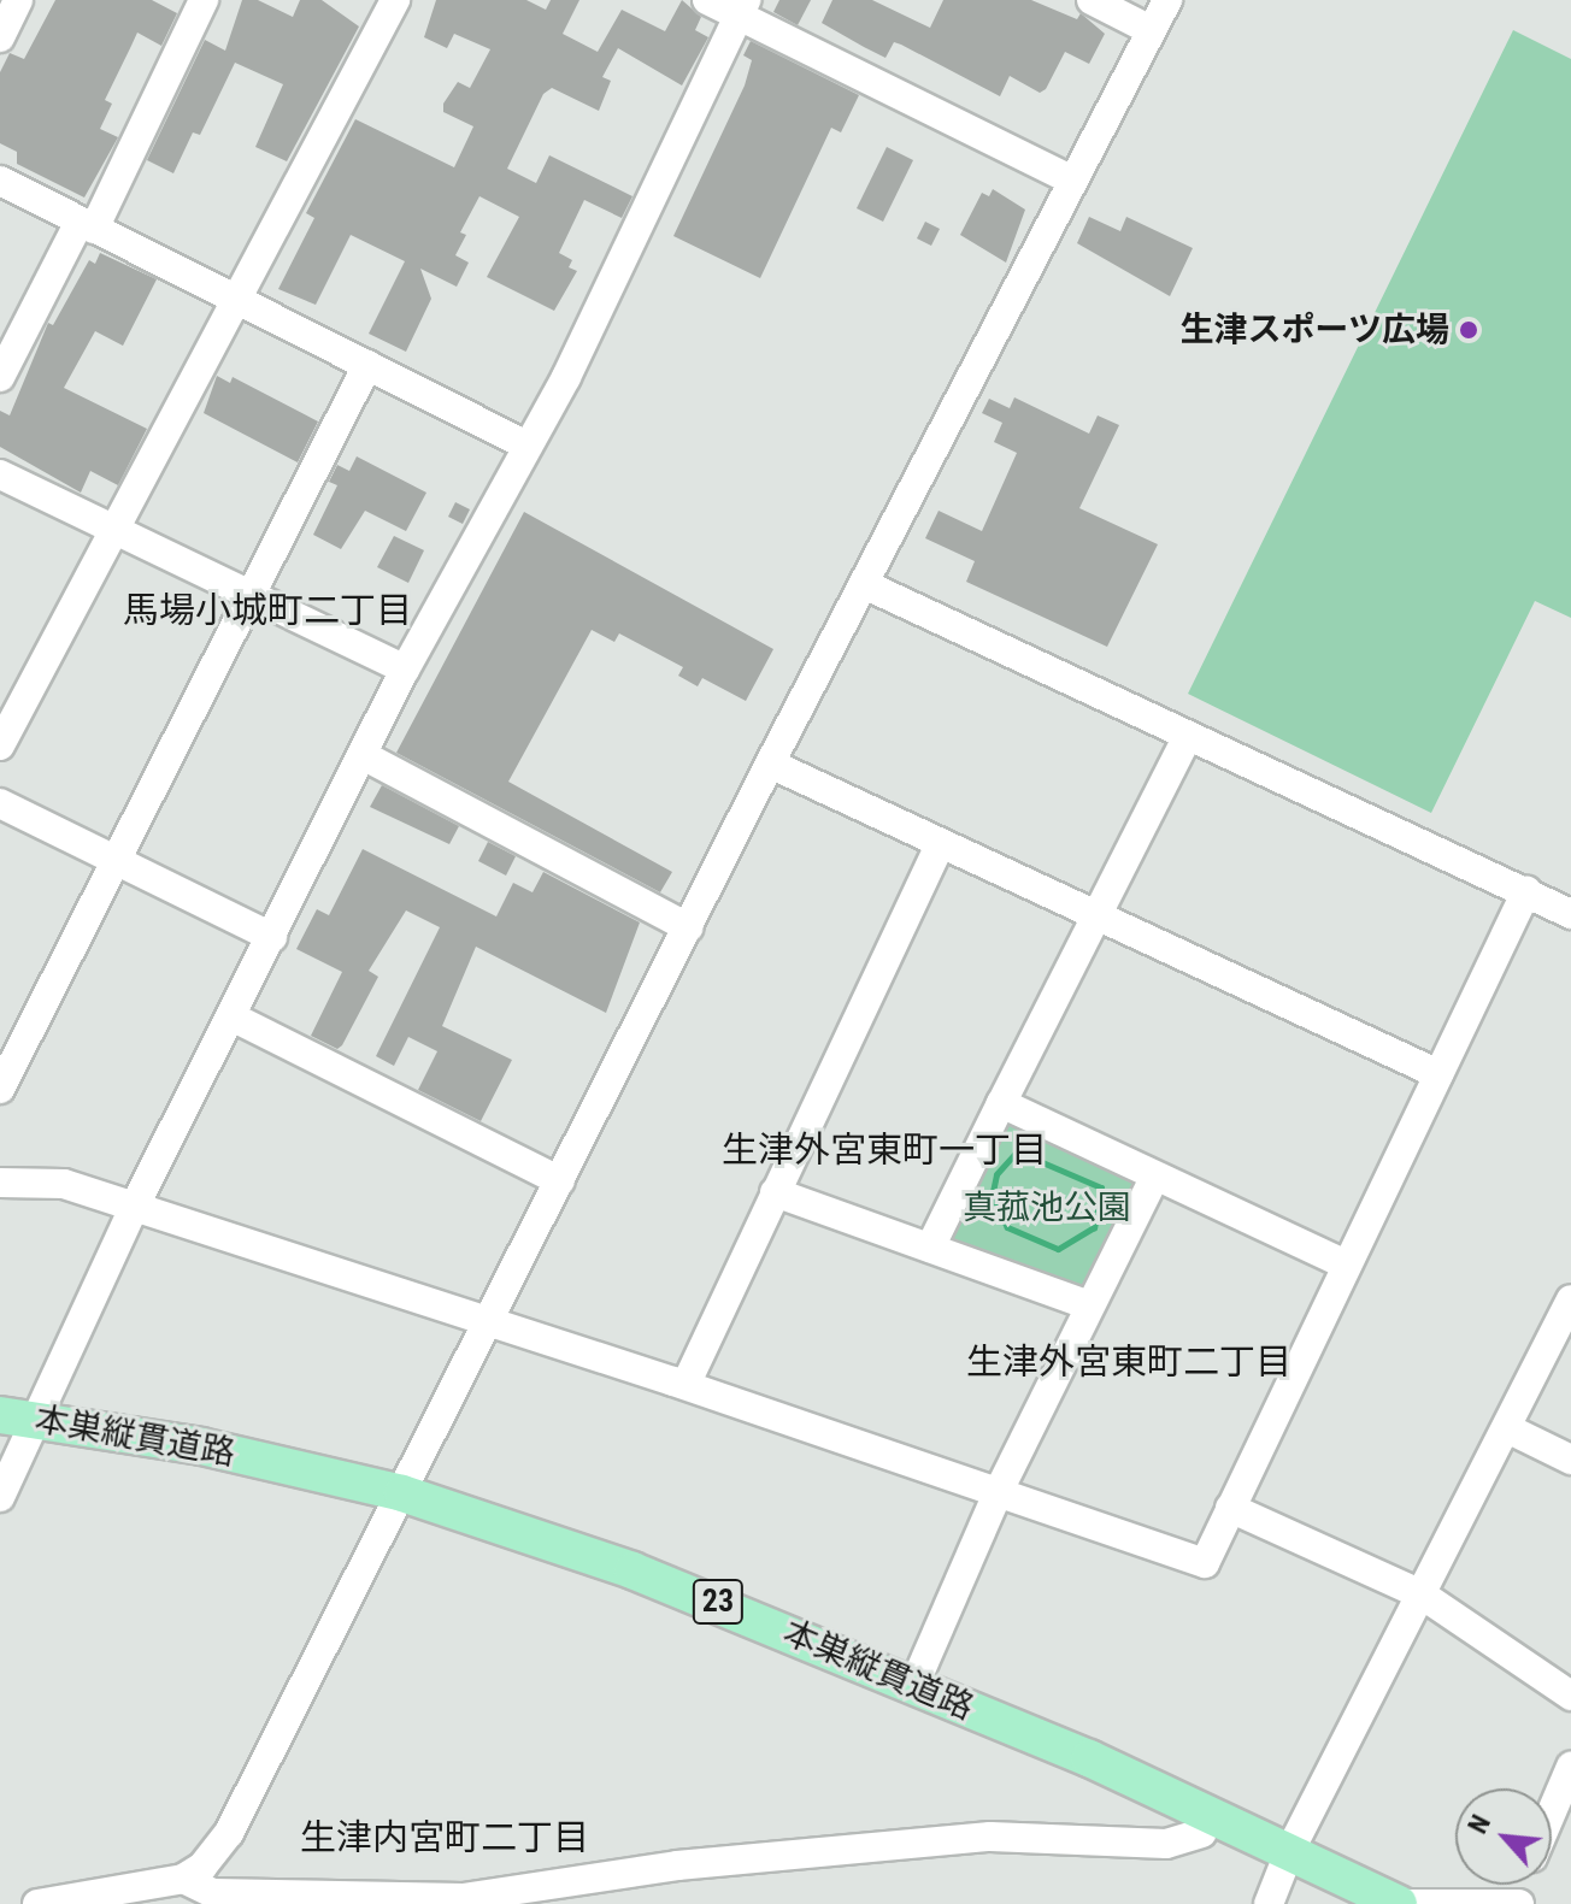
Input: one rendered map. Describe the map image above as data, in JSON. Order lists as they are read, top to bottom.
{
  "streets": {
    "main road": ["本巣縦貫道路", "23"]
  },
  "districts": [
    "馬場小城町二丁目",
    "生津外宮東町一丁目",
    "生津外宮東町二丁目",
    "生津内宮町二丁目"
  ],
  "parks": ["真菰池公園"],
  "places": ["生津スポーツ広場"],
  "north": "top left"
}
